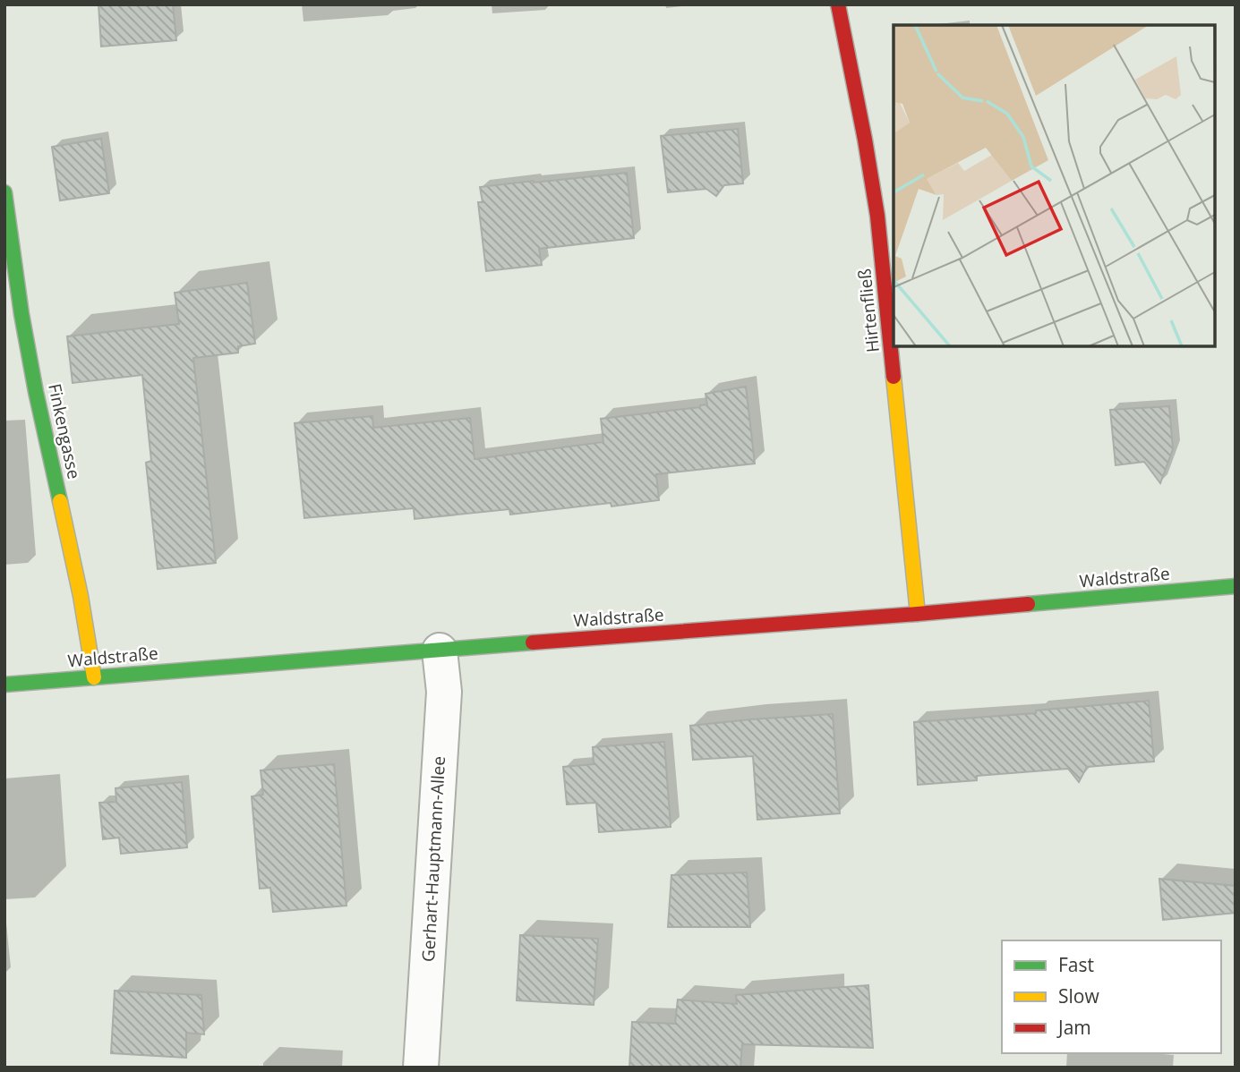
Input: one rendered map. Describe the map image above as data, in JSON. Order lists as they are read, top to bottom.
{
  "streets": {
    "street": [
      "Hirtenfließ",
      "Finkengasse",
      "Waldstraße",
      "Gerhart-Hauptmann-Allee"
    ]
  },
  "crossings": [
    ["Hirtenfließ", "Waldstraße"],
    ["Finkengasse", "Waldstraße"],
    ["Waldstraße", "Gerhart-Hauptmann-Allee"]
  ],
  "legend": ["Fast", "Slow", "Jam"]
}
